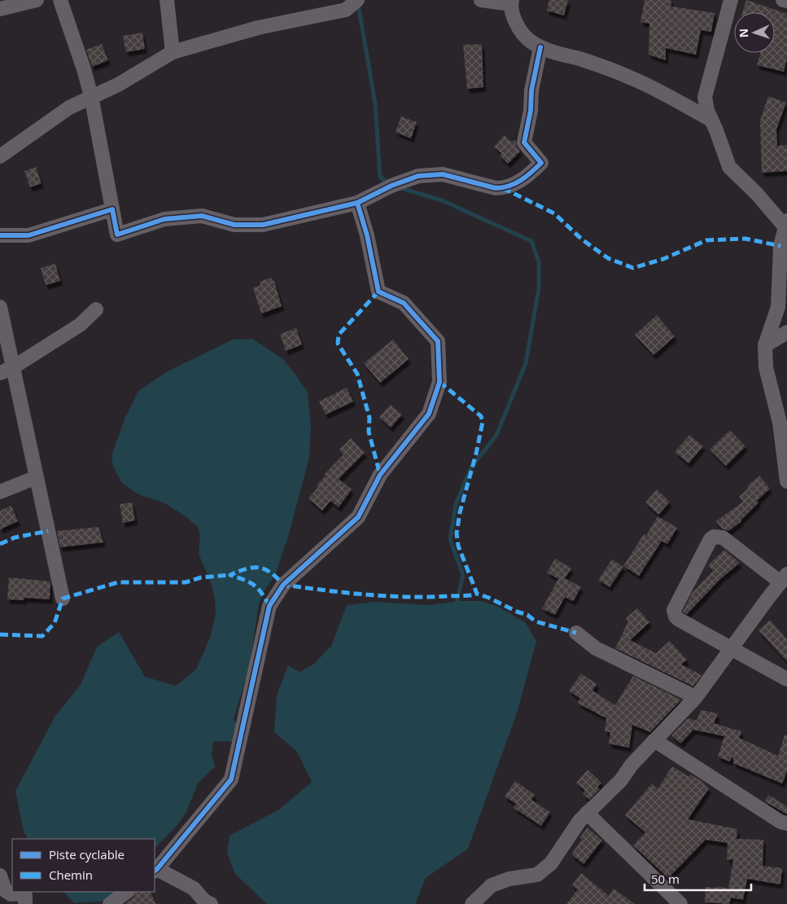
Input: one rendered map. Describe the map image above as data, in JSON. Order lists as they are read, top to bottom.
{
  "legend": ["Piste cyclable", "Chemin"],
  "scale_bar": "50 m",
  "north": "left"
}
